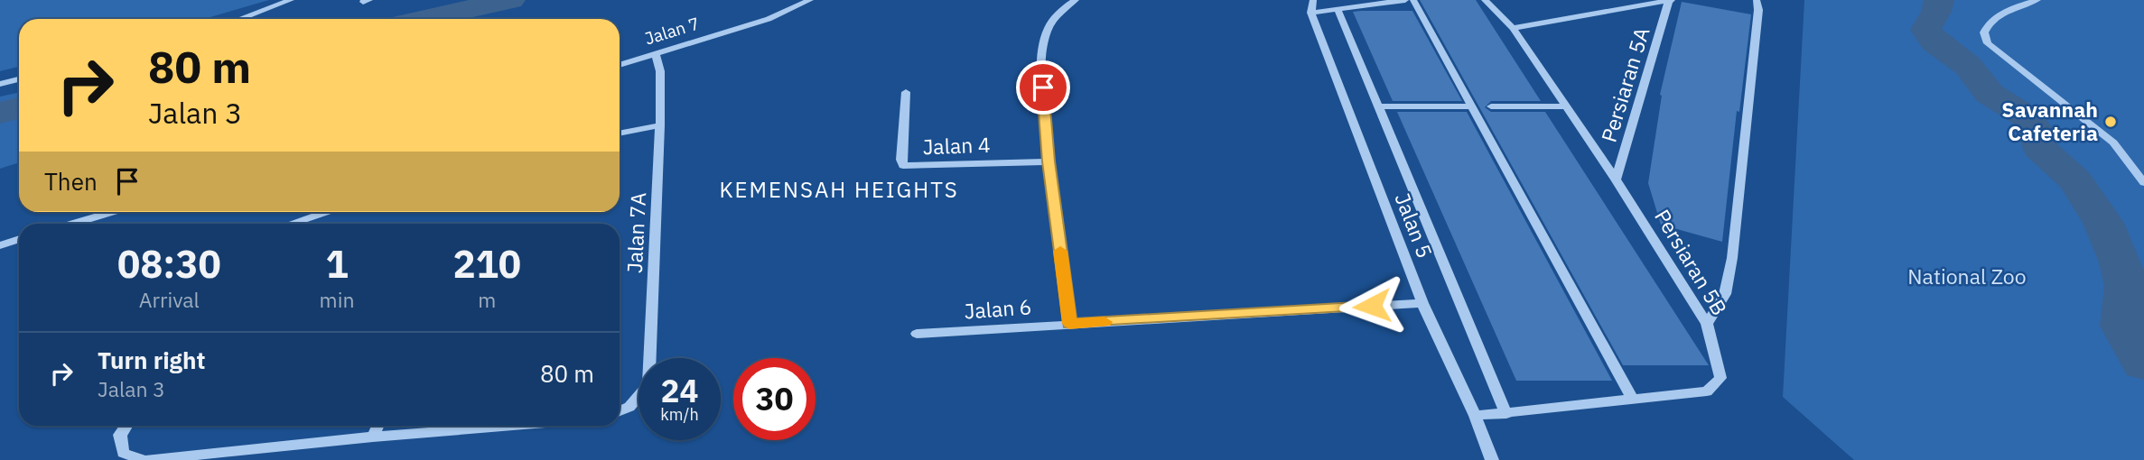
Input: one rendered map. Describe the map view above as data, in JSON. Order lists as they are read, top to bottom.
{
  "streets": {
    "street": [
      "Jalan 7",
      "Persiaran 5A",
      "Jalan 4",
      "Jalan 5",
      "Jalan 7A",
      "Persiaran 5B",
      "Jalan 6"
    ]
  },
  "crossings": [
    ["Jalan 7", "Jalan 7A"],
    ["Persiaran 5A", "Persiaran 5B"],
    ["Jalan 5", "Persiaran 5B"],
    ["Jalan 5", "Jalan 6"]
  ],
  "districts": ["KEMENSAH HEIGHTS"],
  "parks": ["National Zoo"],
  "places": ["Savannah Cafeteria"],
  "page": {
    "turn": ["80 m", "Jalan 3"],
    "then": "Then",
    "eta": [
      "08:30",
      "Arrival",
      "1",
      "min",
      "210",
      "m"
    ],
    "list": [
      {
        "name": "Turn right",
        "note": "Jalan 3",
        "value": "80 m"
      }
    ],
    "speed": "24 km/h",
    "limit": "30"
  }
}
